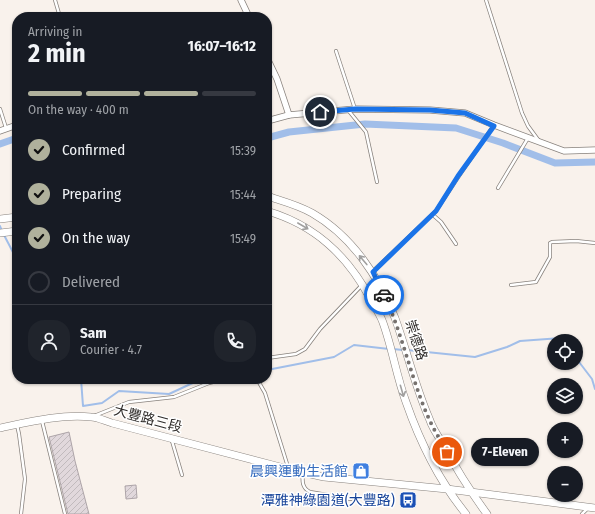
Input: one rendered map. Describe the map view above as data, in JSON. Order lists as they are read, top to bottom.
{
  "streets": {
    "street": ["崇德路", "大豐路三段"]
  },
  "crossings": [
    ["崇德路", "大豐路三段"]
  ],
  "places": {
    "other": ["7-Eleven"],
    "shop": ["晨興運動生活館"],
    "bus stop": ["潭雅神綠園道(大豐路)"]
  },
  "page": {
    "heading": ["2 min", "Arriving in", "16:07–16:12"],
    "panel": ["Sam", "Courier · 4.7"],
    "bar": "On the way · 400 m",
    "list": [
      ["Confirmed", "15:39"],
      ["Preparing", "15:44"],
      ["On the way", "15:49"],
      "Delivered"
    ],
    "map_buttons": ["+", "−"],
    "bubble": "7-Eleven"
  }
}
